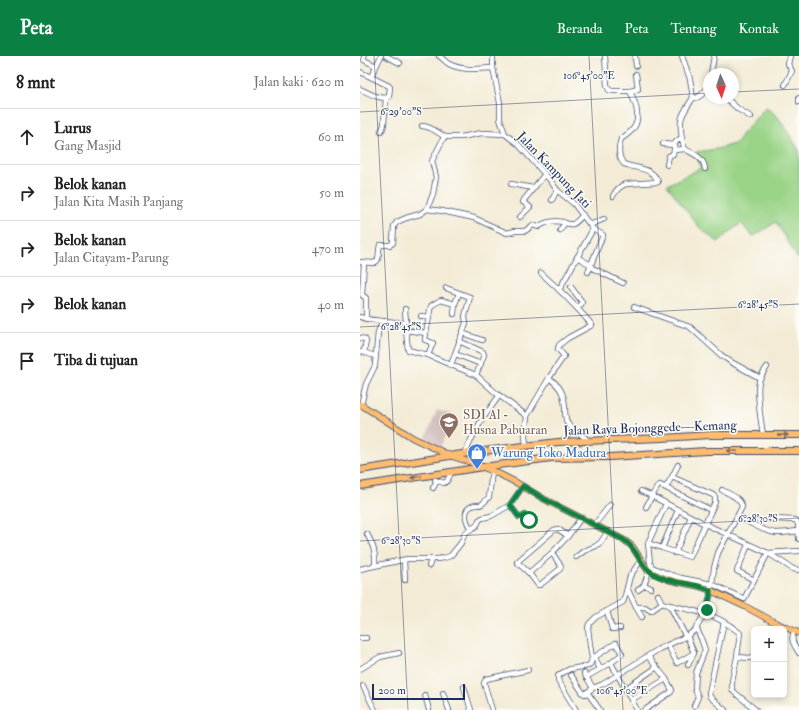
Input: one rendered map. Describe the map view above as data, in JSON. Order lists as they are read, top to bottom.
{
  "streets": {
    "highway": ["Jalan Raya Bojonggede—Kemang"],
    "street": ["Jalan Kampung Jati"]
  },
  "places": {
    "school or university": ["SDI Al - Husna Pabuaran"],
    "shop": ["Warung Toko Madura"]
  },
  "scale_bar": "200 m",
  "north": "bottom",
  "page": {
    "header": "Peta",
    "nav": [
      "Beranda",
      "Peta",
      "Tentang",
      "Kontak"
    ],
    "heading": ["8 mnt", "Jalan kaki · 620 m"],
    "list": [
      ["Lurus", "Gang Masjid", "60 m"],
      ["Belok kanan", "Jalan Kita Masih Panjang", "50 m"],
      ["Belok kanan", "Jalan Citayam-Parung", "470 m"],
      ["Belok kanan", "40 m"],
      "Tiba di tujuan"
    ],
    "map_buttons": ["+", "−"],
    "scale": "200 m"
  },
  "coordinates": [
    "106°45'00\"E",
    "6°29'00\"S",
    "6°28'45\"S",
    "6°28'30\"S"
  ]
}
